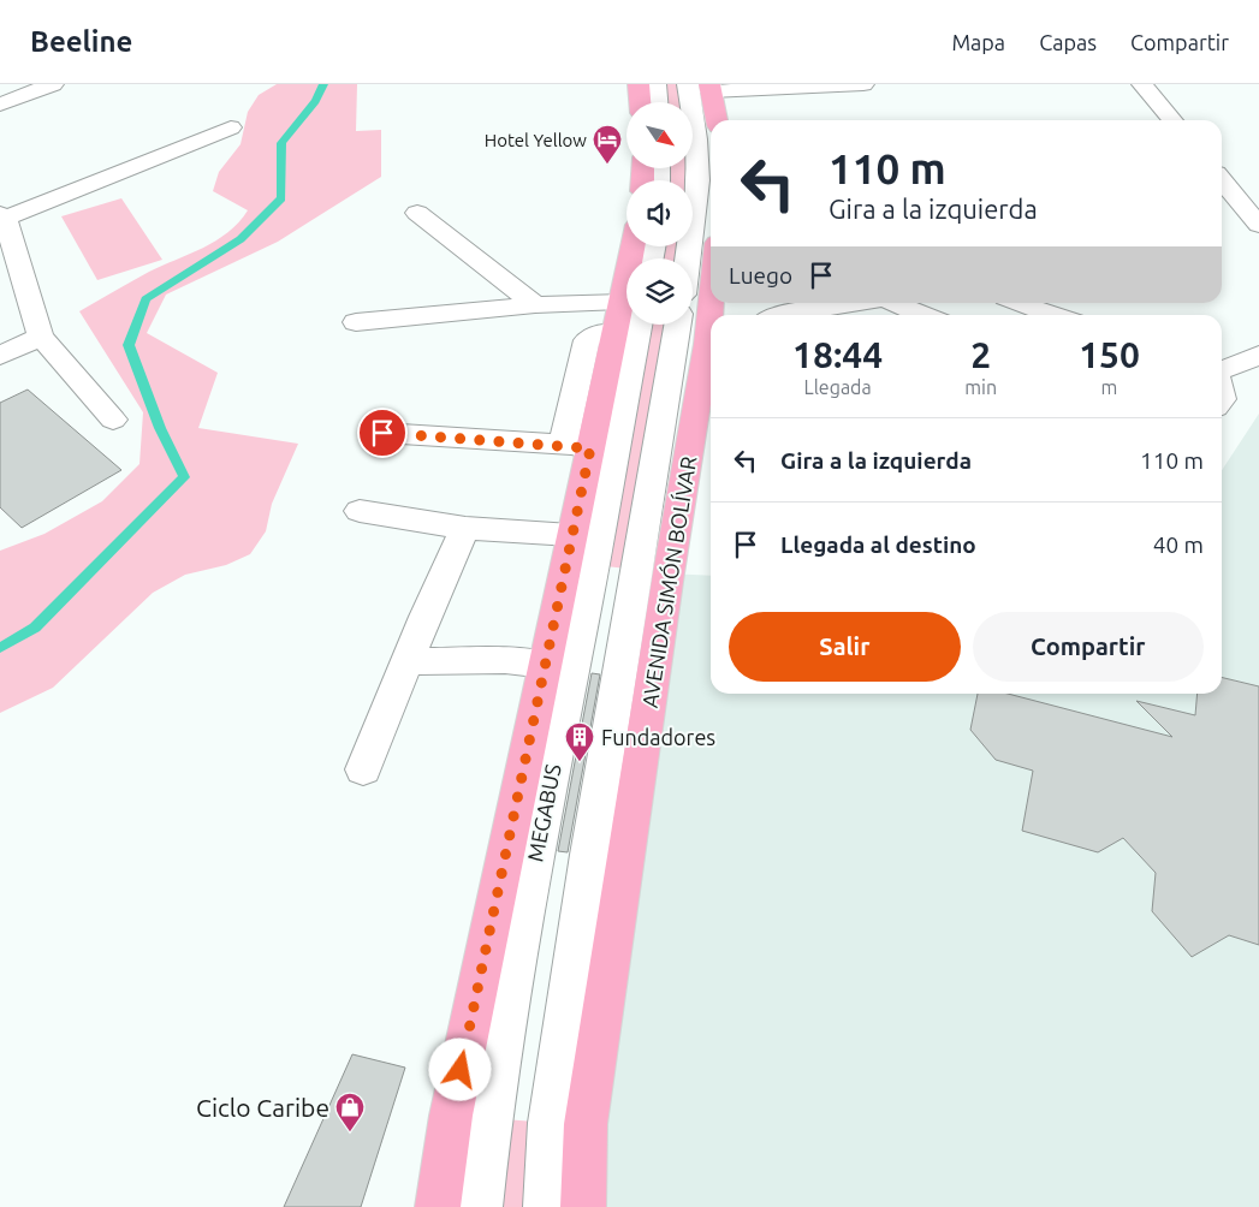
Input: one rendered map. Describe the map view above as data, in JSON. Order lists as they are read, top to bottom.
{
  "streets": {
    "main road": ["AVENIDA SIMÓN BOLÍVAR"],
    "street": ["MEGABUS"]
  },
  "places": {
    "hotel": ["Hotel Yellow"],
    "building": ["Fundadores"],
    "shop": ["Ciclo Caribe"]
  },
  "north": "bottom right",
  "page": {
    "header": "Beeline",
    "nav": ["Mapa", "Capas", "Compartir"],
    "turn": ["110 m", "Gira a la izquierda"],
    "then": "Luego",
    "eta": [
      "18:44",
      "Llegada",
      "2",
      "min",
      "150",
      "m"
    ],
    "list": [
      {
        "name": "Gira a la izquierda",
        "value": "110 m"
      },
      {
        "name": "Llegada al destino",
        "value": "40 m"
      }
    ],
    "buttons": ["Salir", "Compartir"]
  }
}
